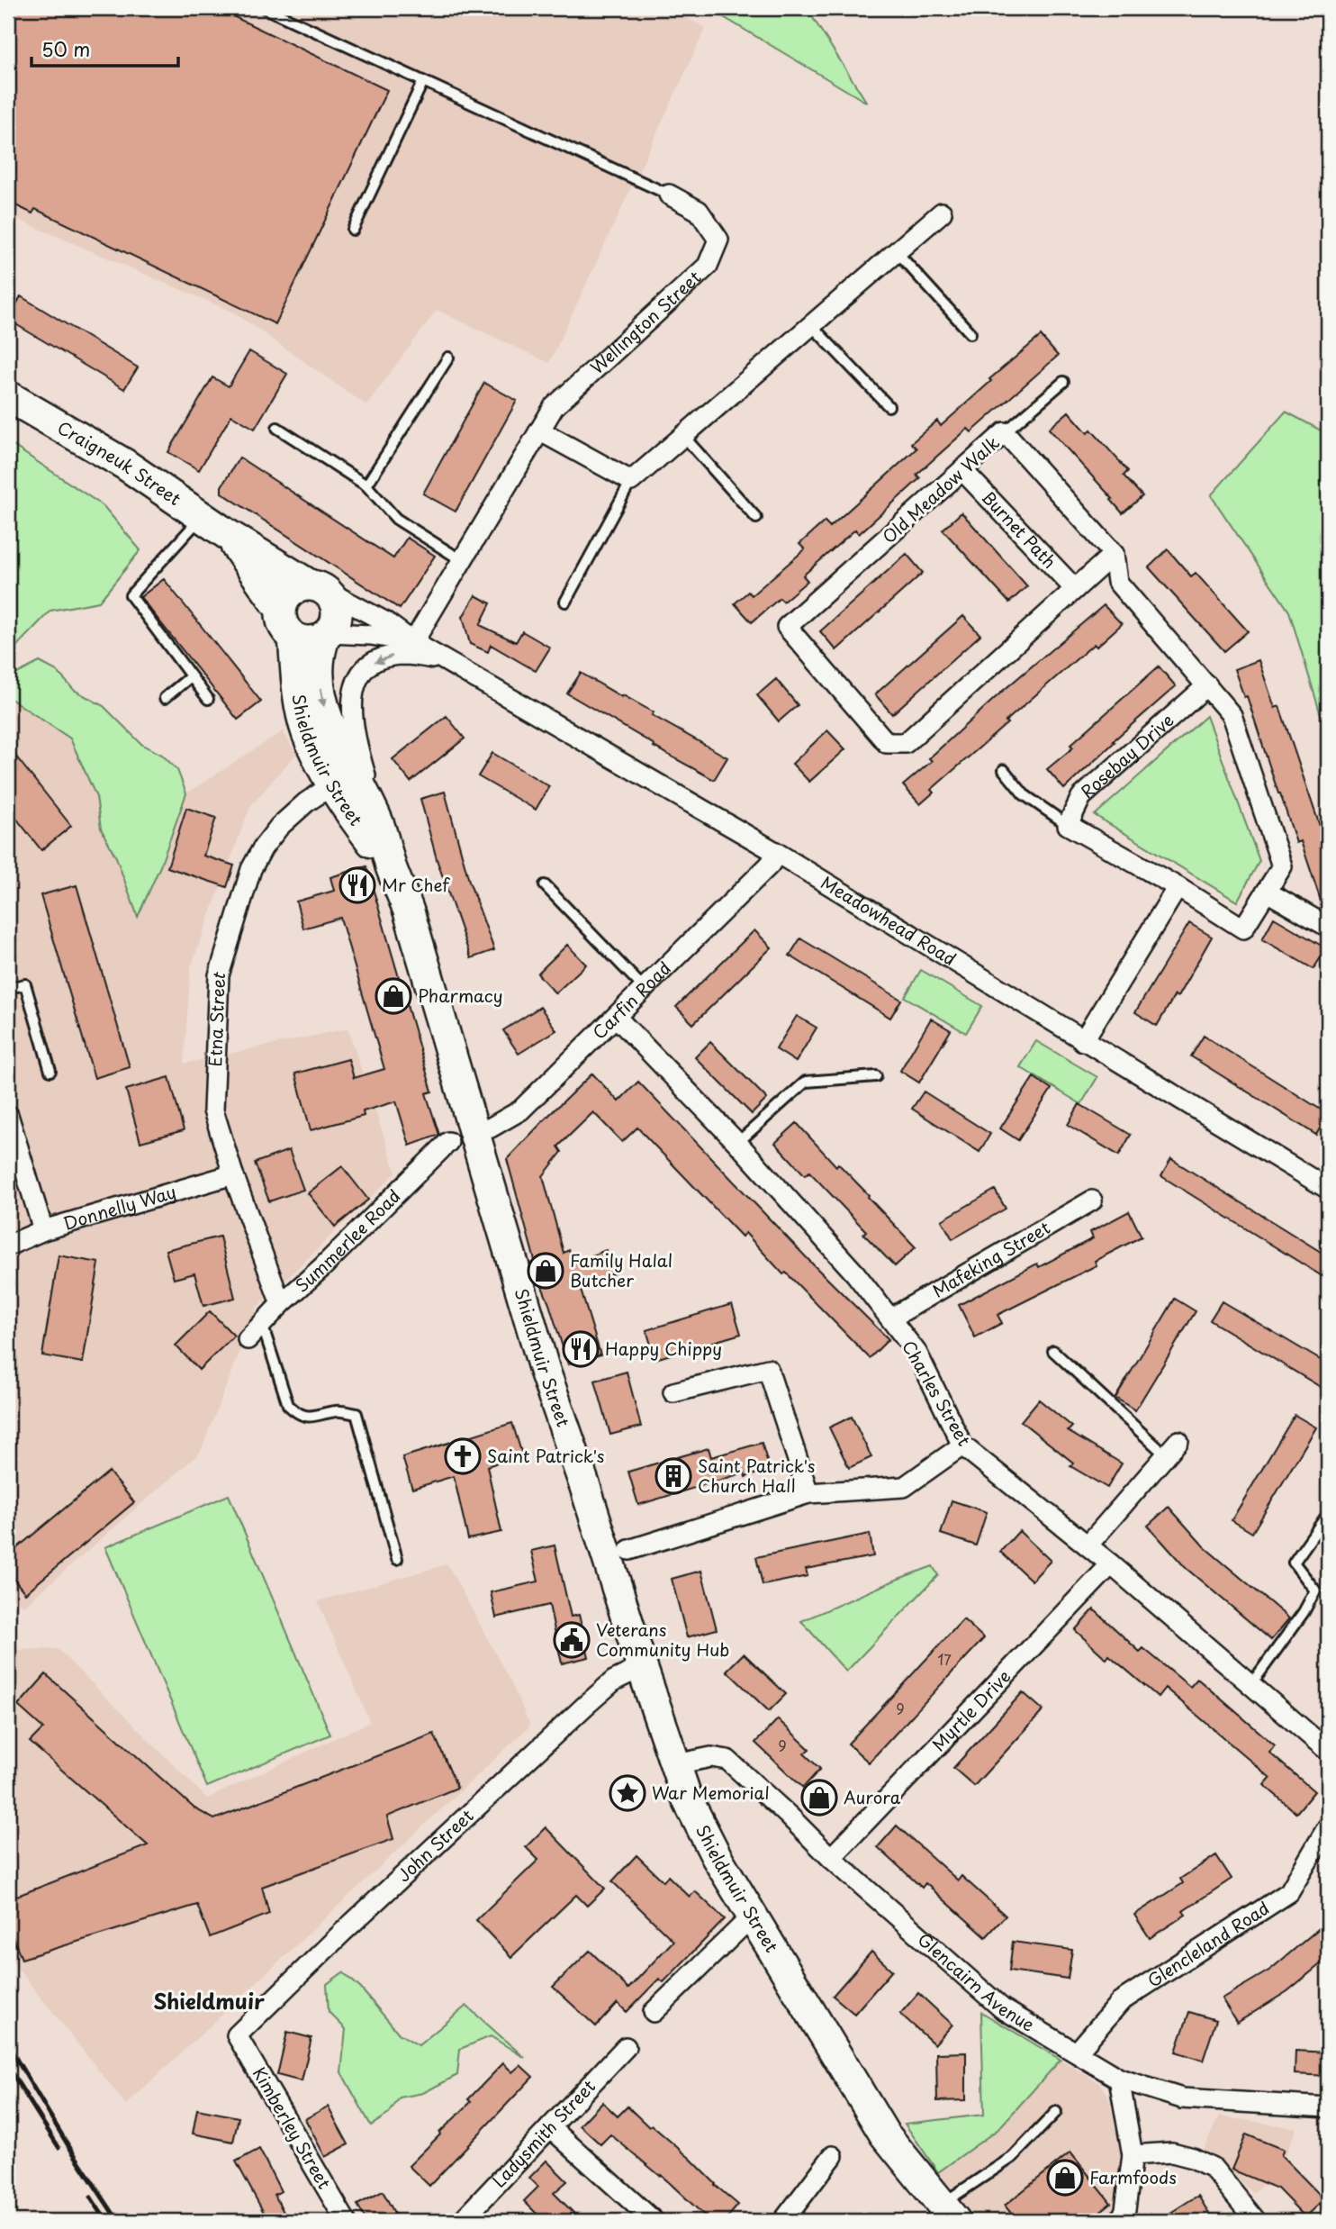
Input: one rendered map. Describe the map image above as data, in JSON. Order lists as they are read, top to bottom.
{
  "streets": {
    "main road": ["Craigneuk Street", "Shieldmuir Street"],
    "street": [
      "Wellington Street",
      "Old Meadow Walk",
      "Burnet Path",
      "Rosebay Drive",
      "Meadowhead Road",
      "Carfin Road",
      "Etna Street",
      "Donnelly Way",
      "Summerlee Road",
      "Mafeking Street",
      "Charles Street",
      "Myrtle Drive",
      "John Street",
      "Glencleland Road",
      "Glencairn Avenue",
      "Kimberley Street",
      "Ladysmith Street"
    ]
  },
  "crossings": [
    ["Wellington Street", "Meadowhead Road"],
    ["Craigneuk Street", "Shieldmuir Street"],
    ["Craigneuk Street", "Meadowhead Road"],
    ["Old Meadow Walk", "Burnet Path"],
    ["Shieldmuir Street", "Meadowhead Road"],
    ["Shieldmuir Street", "Carfin Road"],
    ["Shieldmuir Street", "Etna Street"],
    ["Shieldmuir Street", "Summerlee Road"],
    ["Shieldmuir Street", "John Street"],
    ["Shieldmuir Street", "Glencairn Avenue"],
    ["Meadowhead Road", "Carfin Road"],
    ["Carfin Road", "Summerlee Road"],
    ["Carfin Road", "Charles Street"],
    ["Etna Street", "Donnelly Way"],
    ["Etna Street", "Summerlee Road"],
    ["Mafeking Street", "Charles Street"],
    ["Charles Street", "Myrtle Drive"],
    ["Myrtle Drive", "Glencairn Avenue"],
    ["John Street", "Kimberley Street"],
    ["Glencleland Road", "Glencairn Avenue"]
  ],
  "districts": ["Shieldmuir"],
  "places": {
    "restaurant": ["Mr Chef", "Happy Chippy"],
    "shop": [
      "Pharmacy",
      "Family Halal Butcher",
      "Aurora",
      "Farmfoods"
    ],
    "church": ["Saint Patrick's"],
    "building": ["Saint Patrick's Church Hall"],
    "public building": ["Veterans Community Hub"],
    "place": ["War Memorial"]
  },
  "house_numbers": ["17", "9", "9"],
  "scale_bar": "50 m"
}
